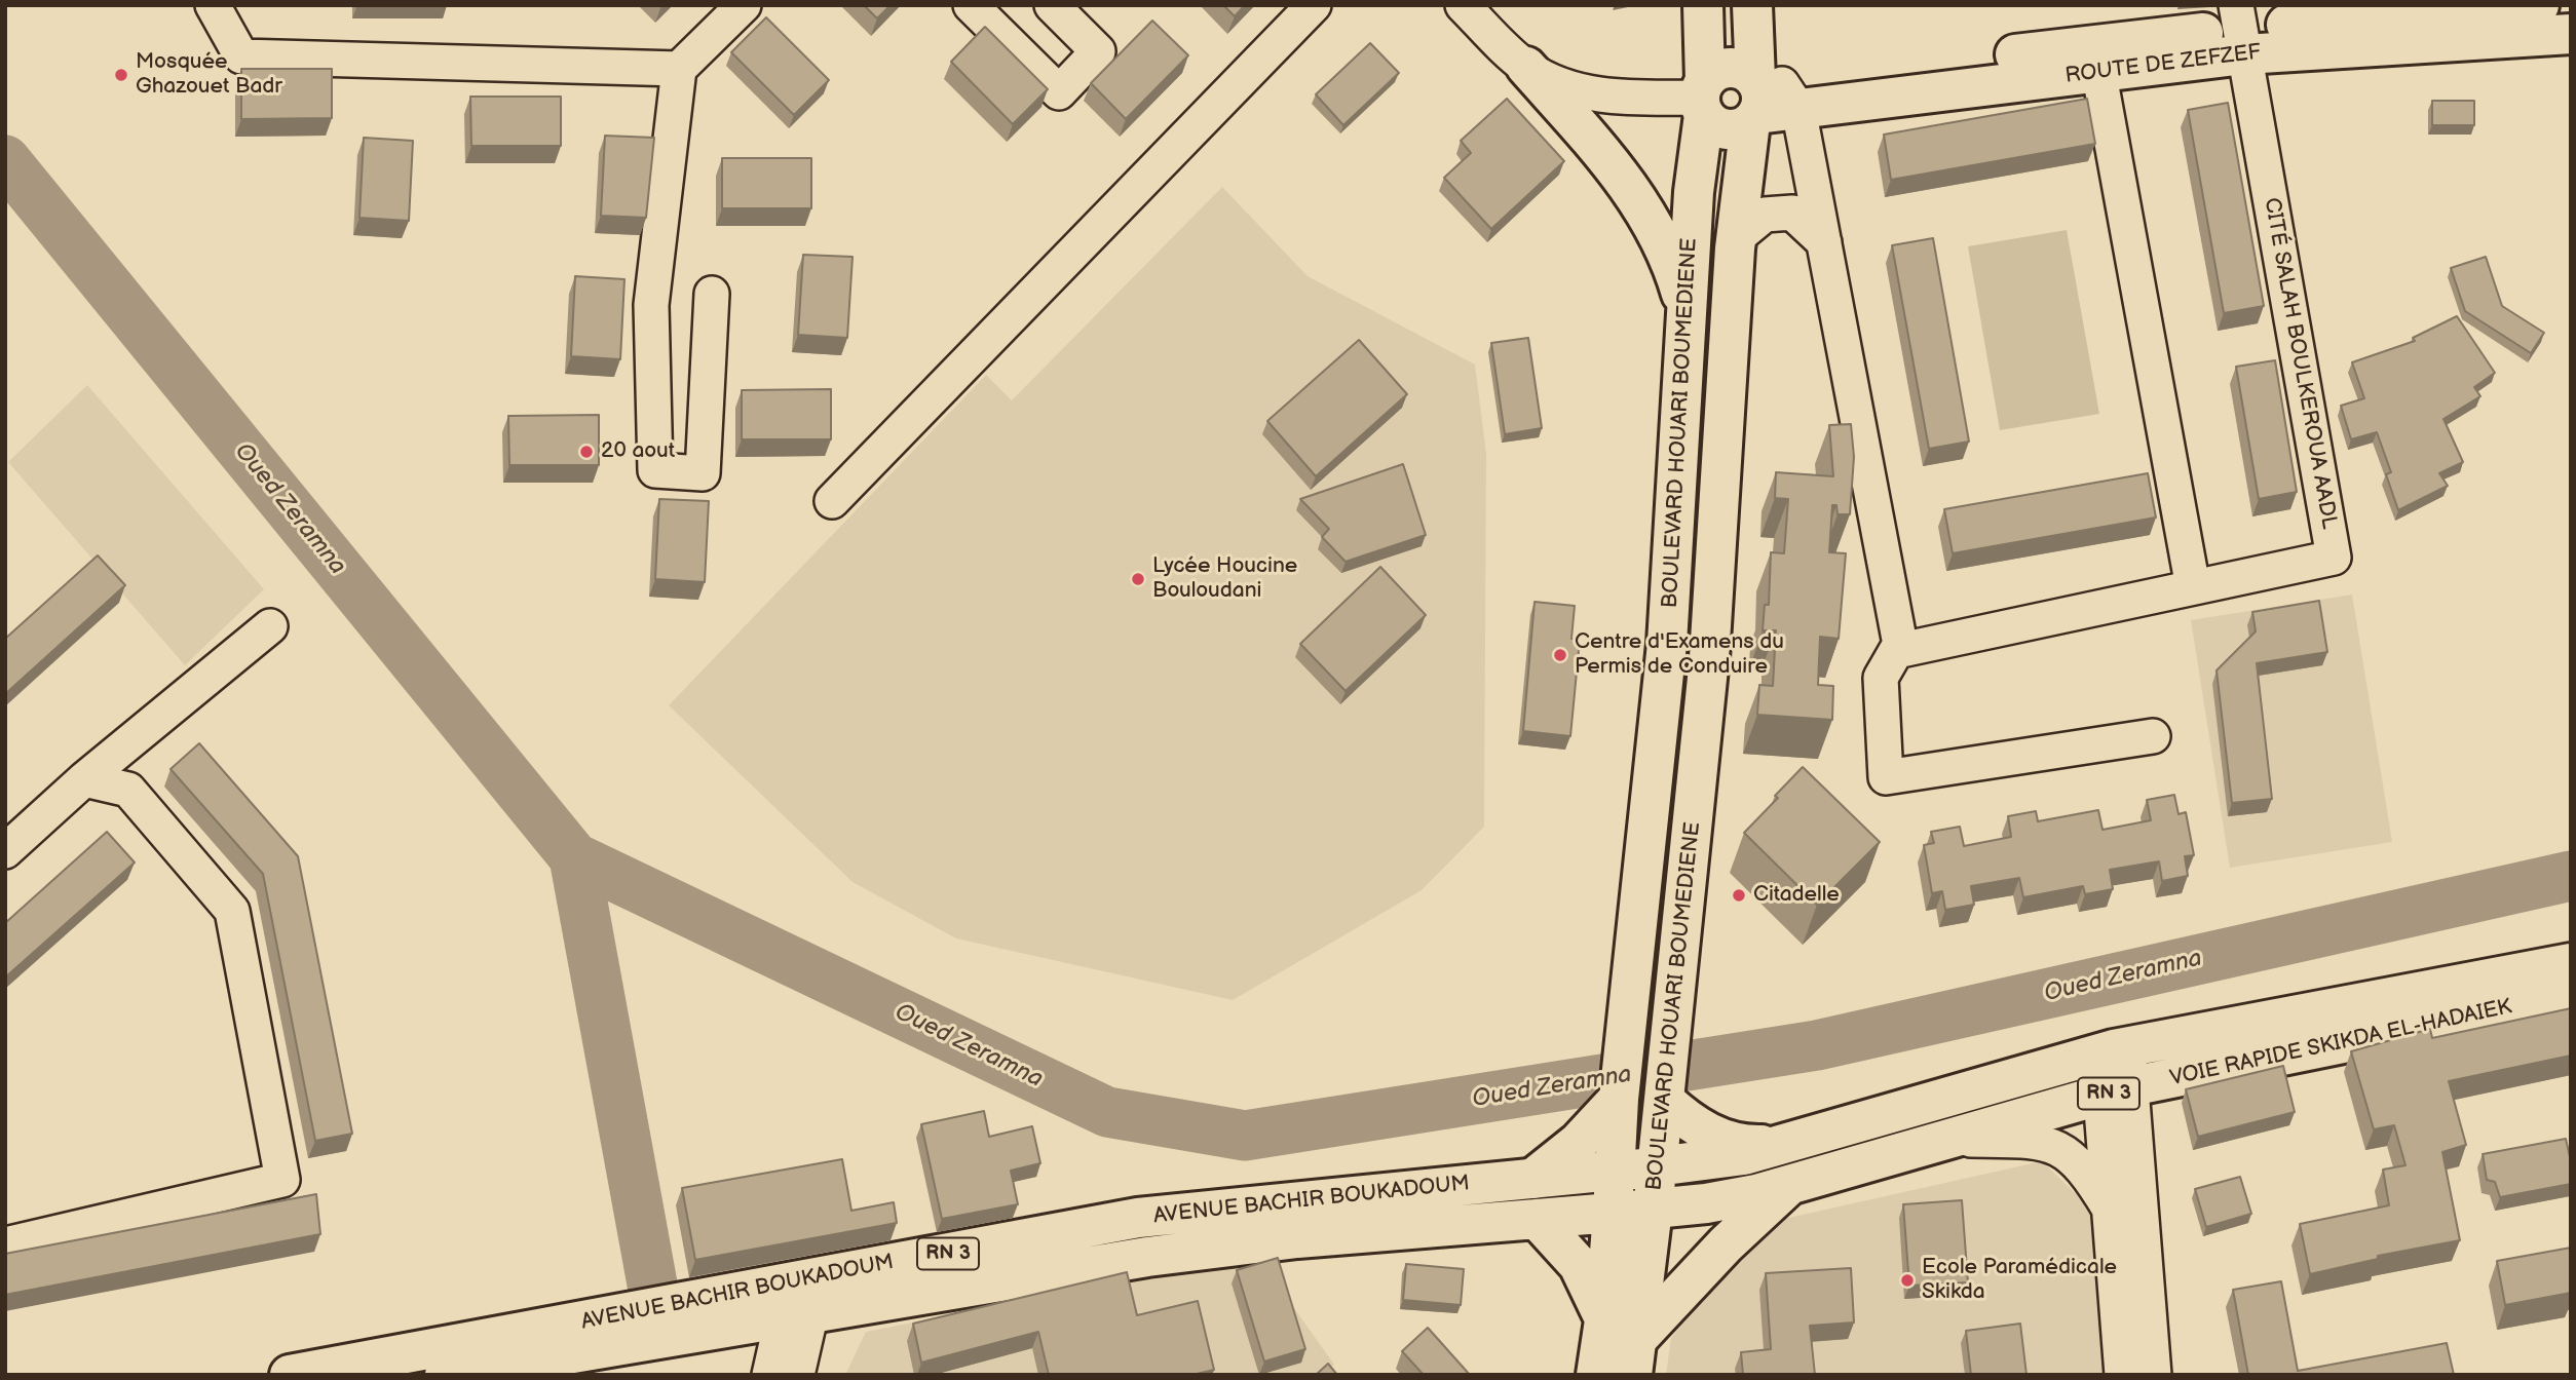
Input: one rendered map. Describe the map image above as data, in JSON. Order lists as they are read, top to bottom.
{
  "streets": {
    "main road": [
      "ROUTE DE ZEFZEF",
      "BOULEVARD HOUARI BOUMEDIENE",
      "VOIE RAPIDE SKIKDA EL-HADAIEK",
      "RN 3",
      "AVENUE BACHIR BOUKADOUM"
    ],
    "street": ["CITÉ SALAH BOULKEROUA AADL"]
  },
  "crossings": [
    ["ROUTE DE ZEFZEF", "CITÉ SALAH BOULKEROUA AADL"],
    ["ROUTE DE ZEFZEF", "BOULEVARD HOUARI BOUMEDIENE"],
    ["BOULEVARD HOUARI BOUMEDIENE", "VOIE RAPIDE SKIKDA EL-HADAIEK"],
    ["BOULEVARD HOUARI BOUMEDIENE", "AVENUE BACHIR BOUKADOUM"],
    ["VOIE RAPIDE SKIKDA EL-HADAIEK", "AVENUE BACHIR BOUKADOUM"]
  ],
  "water": ["Oued Zeramna"],
  "places": [
    "Mosquée Ghazouet Badr",
    "20 aout",
    "Lycée Houcine Bouloudani",
    "Centre d'Examens du Permis de Conduire",
    "Citadelle",
    "Ecole Paramédicale Skikda"
  ]
}
